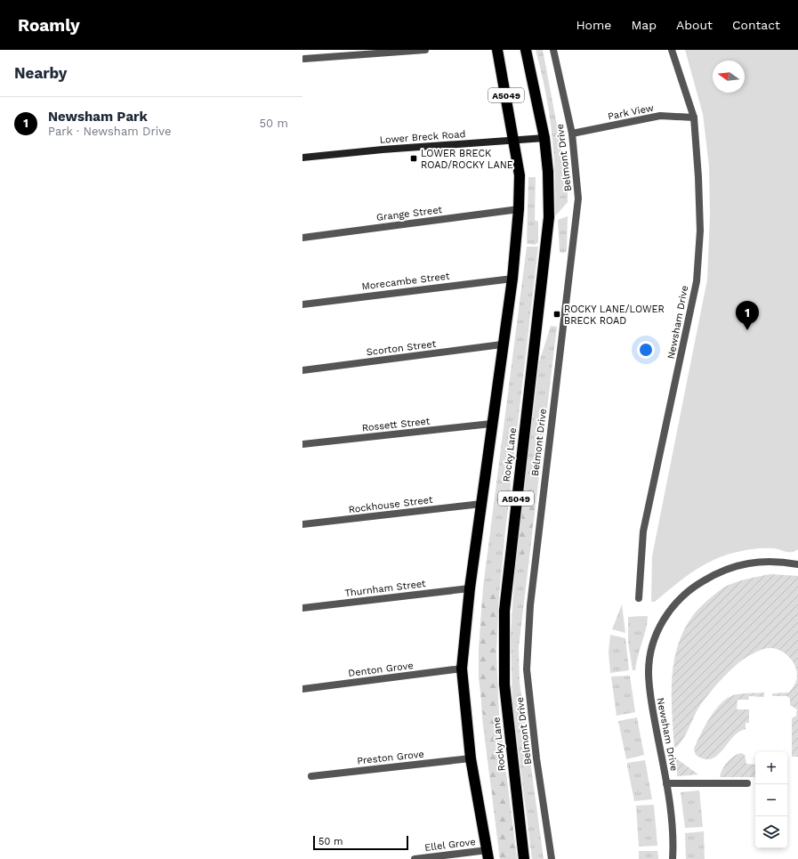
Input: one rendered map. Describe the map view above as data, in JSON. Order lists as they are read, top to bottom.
{
  "streets": {
    "highway": ["A5049", "Rocky Lane"],
    "street": [
      "Park View",
      "Lower Breck Road",
      "Belmont Drive",
      "Grange Street",
      "Morecambe Street",
      "Newsham Drive",
      "Scorton Street",
      "Rossett Street",
      "Rockhouse Street",
      "Thurnham Street",
      "Denton Grove",
      "Preston Grove",
      "Ellel Grove"
    ]
  },
  "crossings": [
    ["A5049", "Lower Breck Road"],
    ["A5049", "Grange Street"],
    ["A5049", "Morecambe Street"],
    ["A5049", "Scorton Street"],
    ["A5049", "Rossett Street"],
    ["A5049", "Rocky Lane"],
    ["A5049", "Rockhouse Street"],
    ["A5049", "Thurnham Street"],
    ["A5049", "Denton Grove"],
    ["A5049", "Preston Grove"],
    ["A5049", "Ellel Grove"],
    ["Park View", "Belmont Drive"],
    ["Park View", "Newsham Drive"],
    ["Lower Breck Road", "Rocky Lane"]
  ],
  "places": {
    "transit": ["LOWER BRECK ROAD/ROCKY LANE", "ROCKY LANE/LOWER BRECK ROAD"]
  },
  "scale_bar": "50 m",
  "north": "left",
  "page": {
    "header": "Roamly",
    "nav": [
      "Home",
      "Map",
      "About",
      "Contact"
    ],
    "heading": "Nearby",
    "list": [
      {
        "mark": "1",
        "name": "Newsham Park",
        "note": "Park · Newsham Drive",
        "value": "50 m"
      }
    ],
    "pins": "1",
    "map_buttons": ["+", "−"],
    "scale": "50 m"
  }
}
